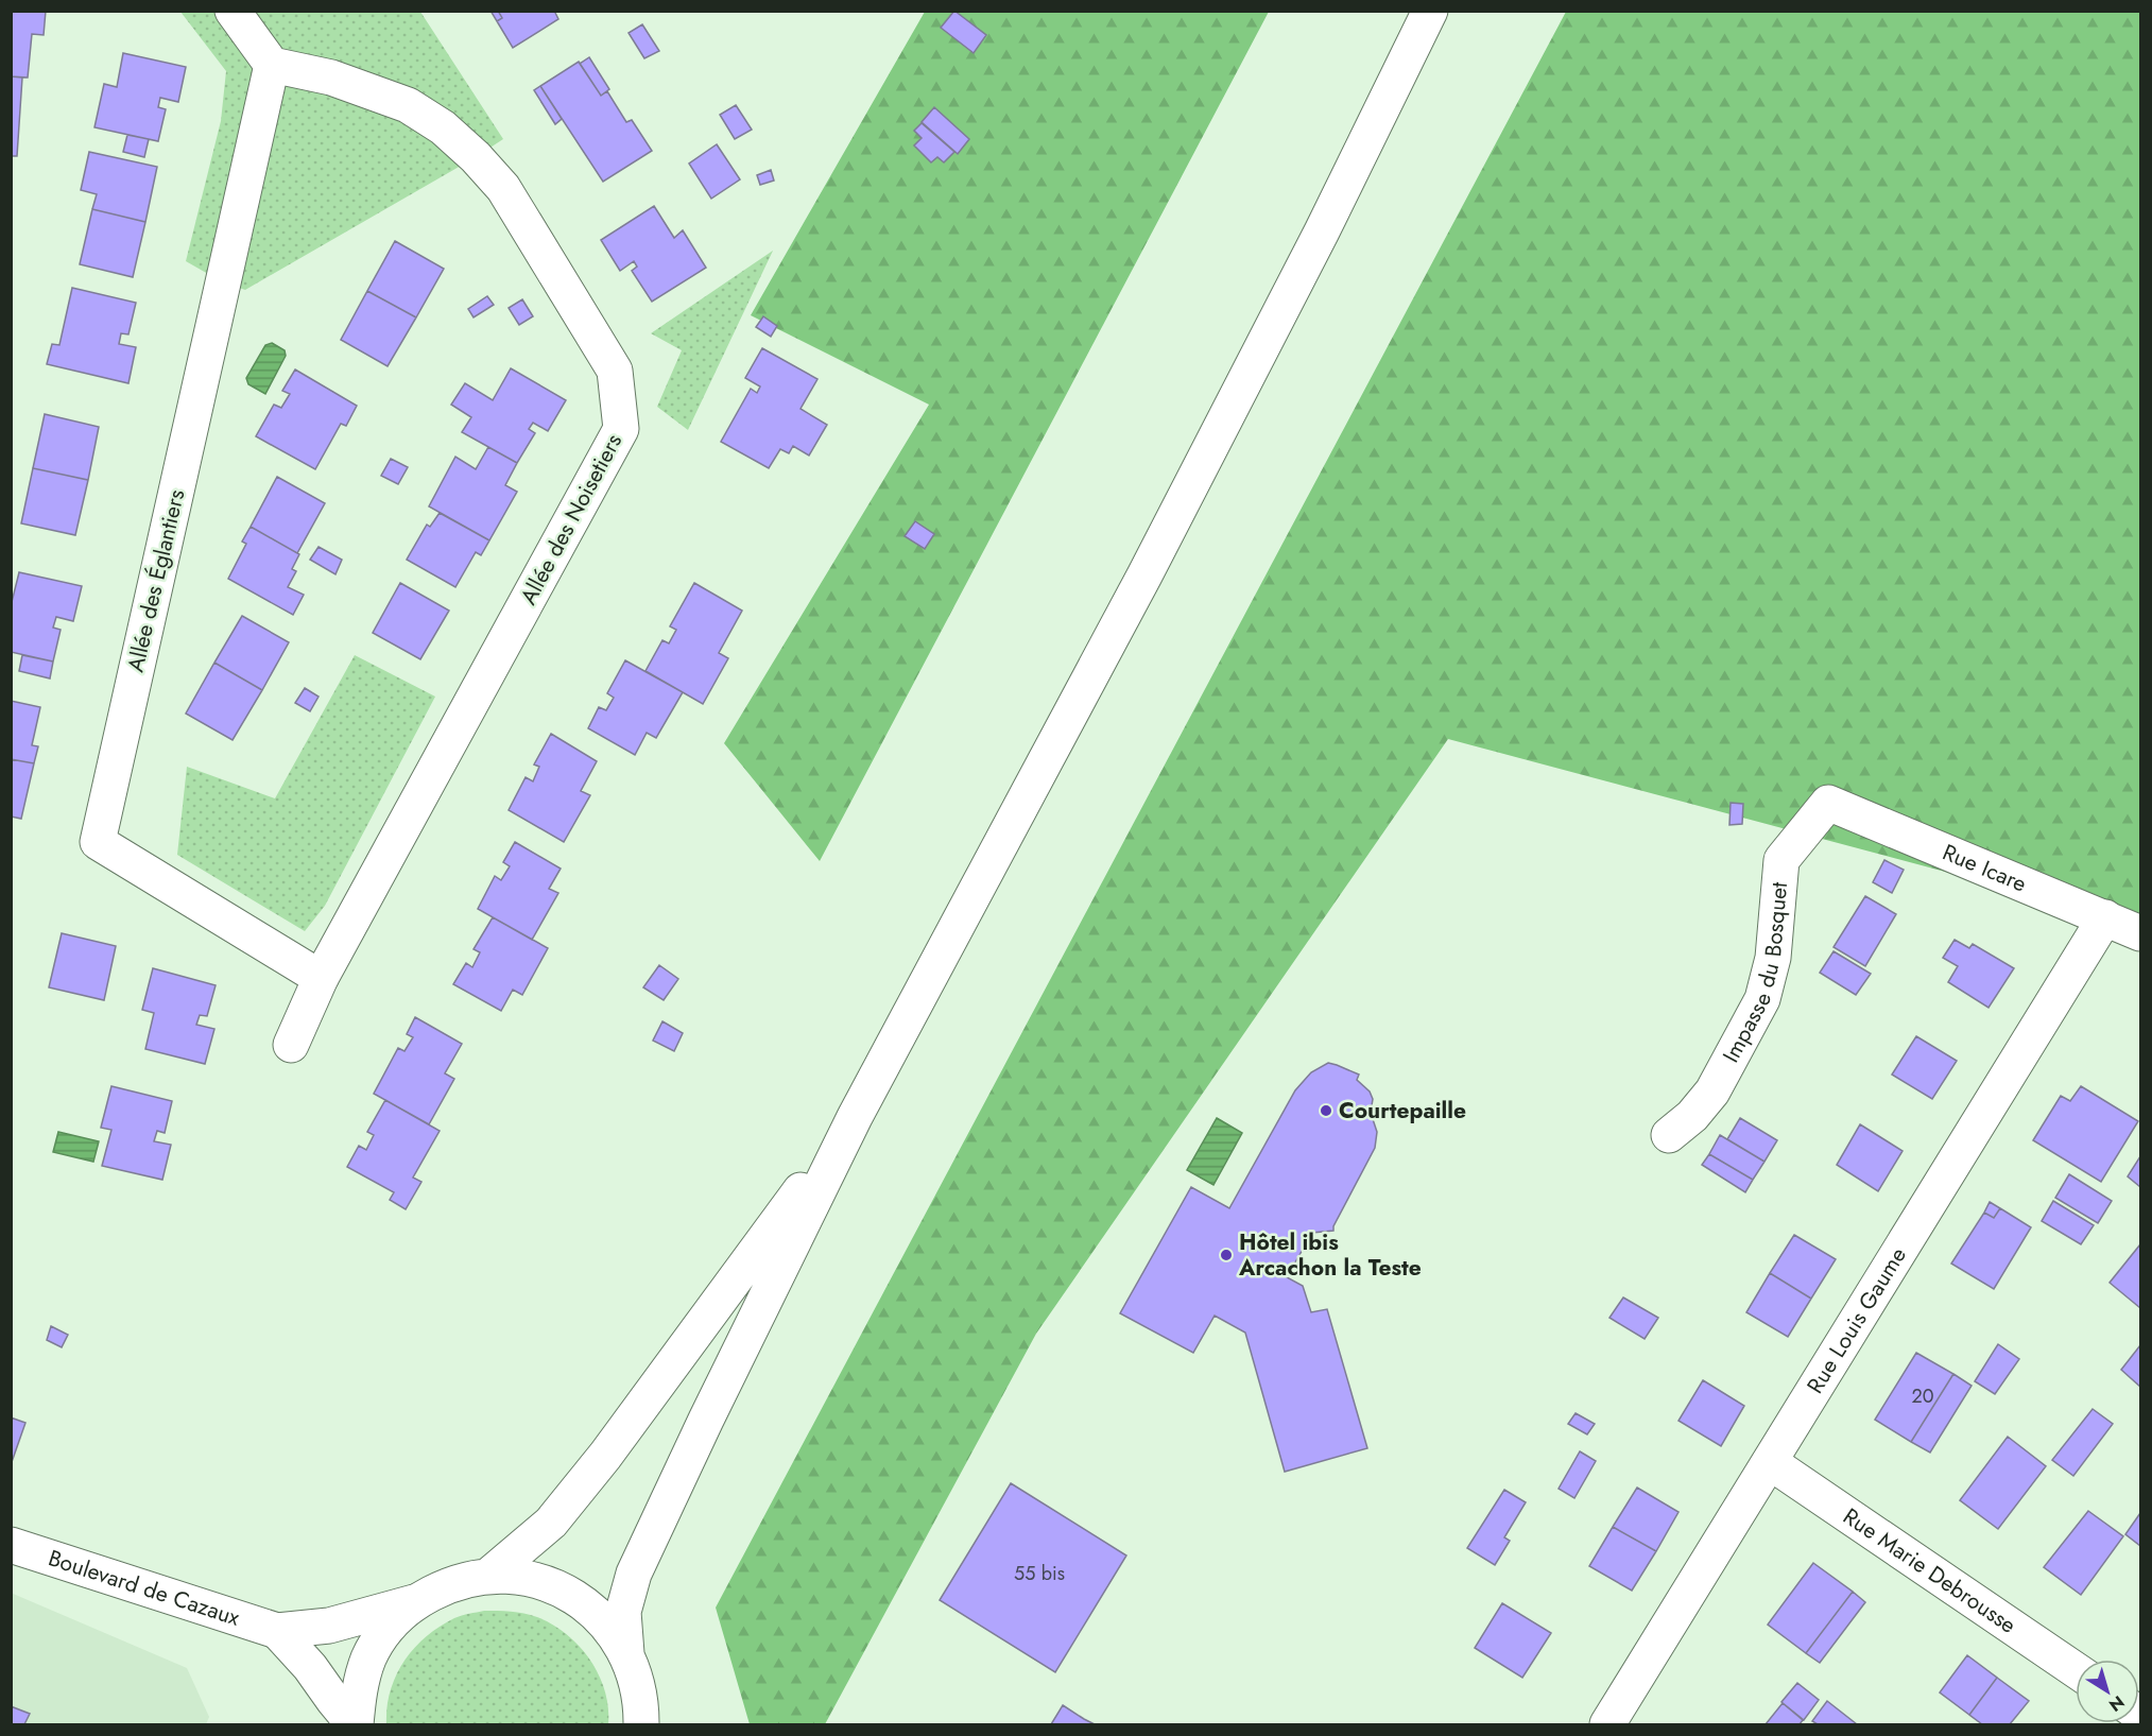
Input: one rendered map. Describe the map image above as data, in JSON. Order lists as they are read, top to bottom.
{
  "streets": {
    "street": [
      "Allée des Noisetiers",
      "Allée des Églantiers",
      "Rue Icare",
      "Impasse du Bosquet",
      "Rue Louis Gaume",
      "Rue Marie Debrousse",
      "Boulevard de Cazaux"
    ]
  },
  "crossings": [
    ["Allée des Noisetiers", "Allée des Églantiers"],
    ["Rue Icare", "Impasse du Bosquet"],
    ["Rue Icare", "Rue Louis Gaume"],
    ["Rue Louis Gaume", "Rue Marie Debrousse"]
  ],
  "places": ["Courtepaille", "Hôtel ibis Arcachon la Teste"],
  "house_numbers": ["20", "55 bis"],
  "north": "bottom right"
}
